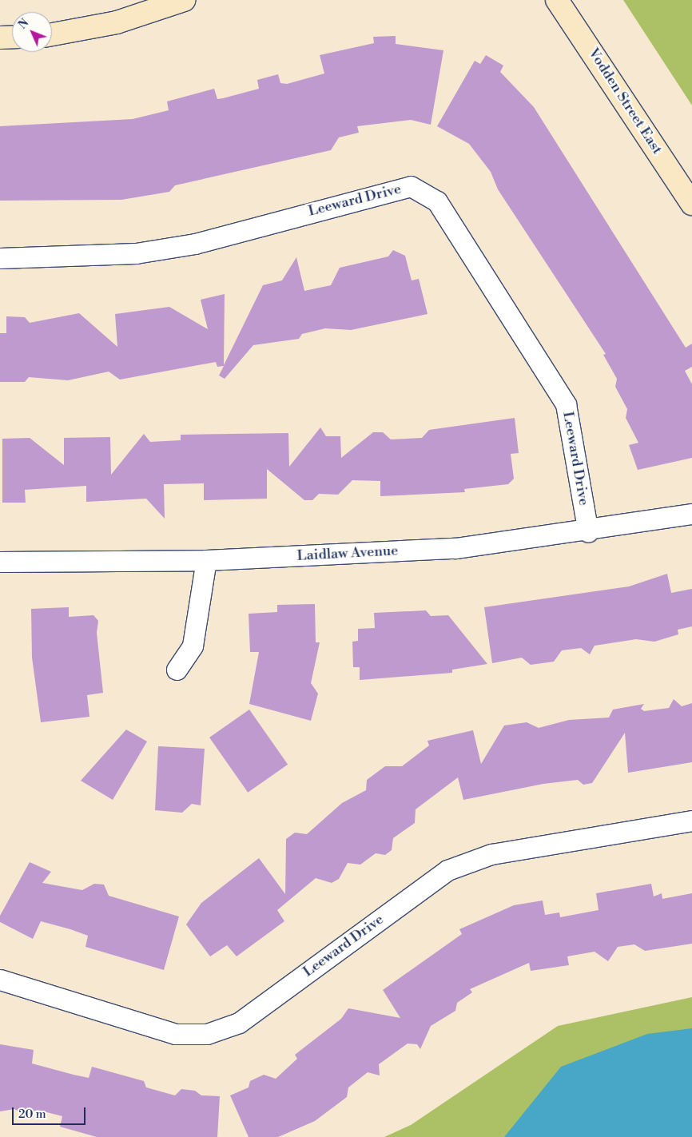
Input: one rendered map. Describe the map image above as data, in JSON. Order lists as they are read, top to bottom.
{
  "streets": {
    "street": ["Vodden Street East", "Leeward Drive", "Laidlaw Avenue"]
  },
  "crossings": [
    ["Leeward Drive", "Laidlaw Avenue"]
  ],
  "scale_bar": "20 m",
  "north": "top left"
}
